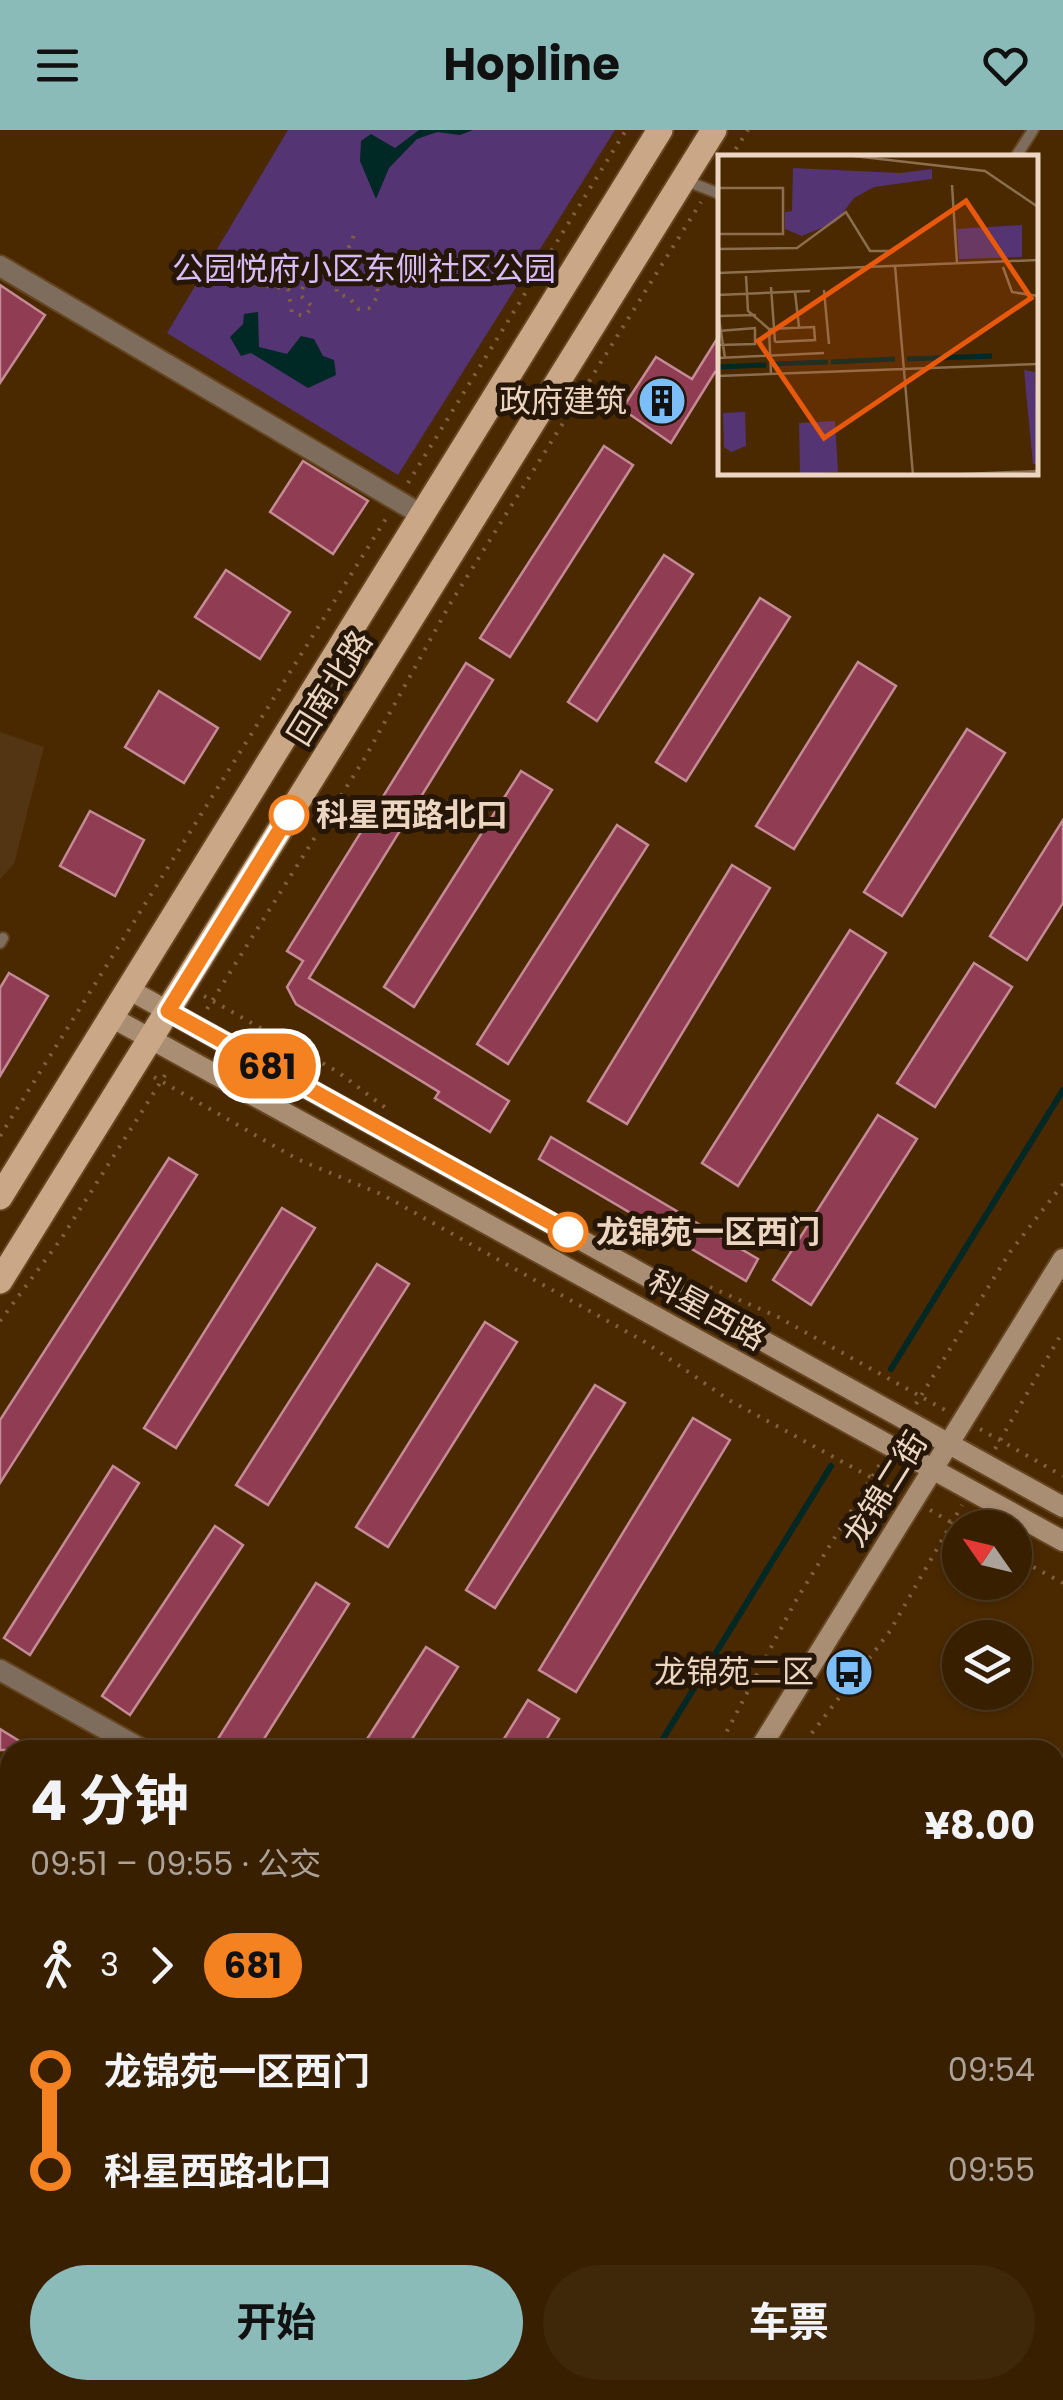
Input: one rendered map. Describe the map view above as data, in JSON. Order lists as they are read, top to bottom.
{
  "streets": {
    "main road": ["回南北路"],
    "street": ["科星西路", "龙锦二街"]
  },
  "crossings": [
    ["回南北路", "科星西路"],
    ["科星西路", "龙锦二街"]
  ],
  "parks": ["公园悦府小区东侧社区公园"],
  "places": {
    "building": ["政府建筑"],
    "other": ["科星西路北口", "龙锦苑一区西门"],
    "bus stop": ["龙锦苑二区"]
  },
  "lines": ["bus line 681"],
  "north": "top left",
  "page": {
    "header": "Hopline",
    "on_map": "681",
    "heading": ["4 分钟", "09:51 – 09:55 · 公交", "¥8.00"],
    "legs": ["3", "681"],
    "list": [
      {
        "name": "龙锦苑一区西门",
        "value": "09:54"
      },
      {
        "name": "科星西路北口",
        "value": "09:55"
      }
    ],
    "buttons": ["开始", "车票"]
  }
}
